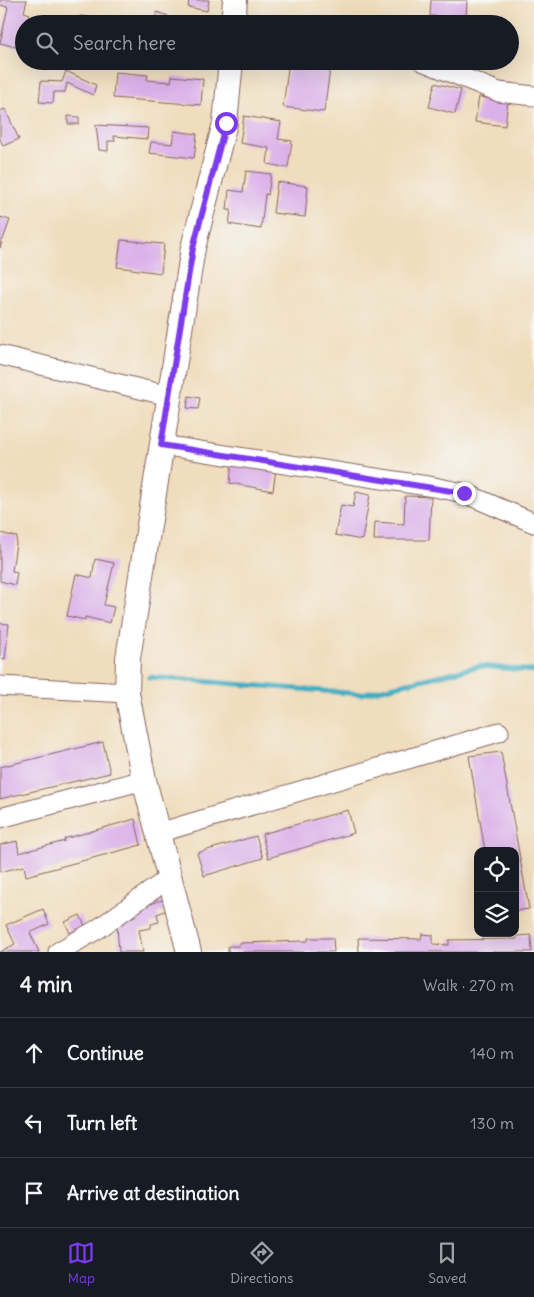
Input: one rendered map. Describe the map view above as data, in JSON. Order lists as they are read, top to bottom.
{
  "page": {
    "search": "Search here",
    "heading": ["4 min", "Walk · 270 m"],
    "list": [
      ["Continue", "140 m"],
      ["Turn left", "130 m"],
      "Arrive at destination"
    ],
    "nav": ["Map", "Directions", "Saved"]
  }
}
